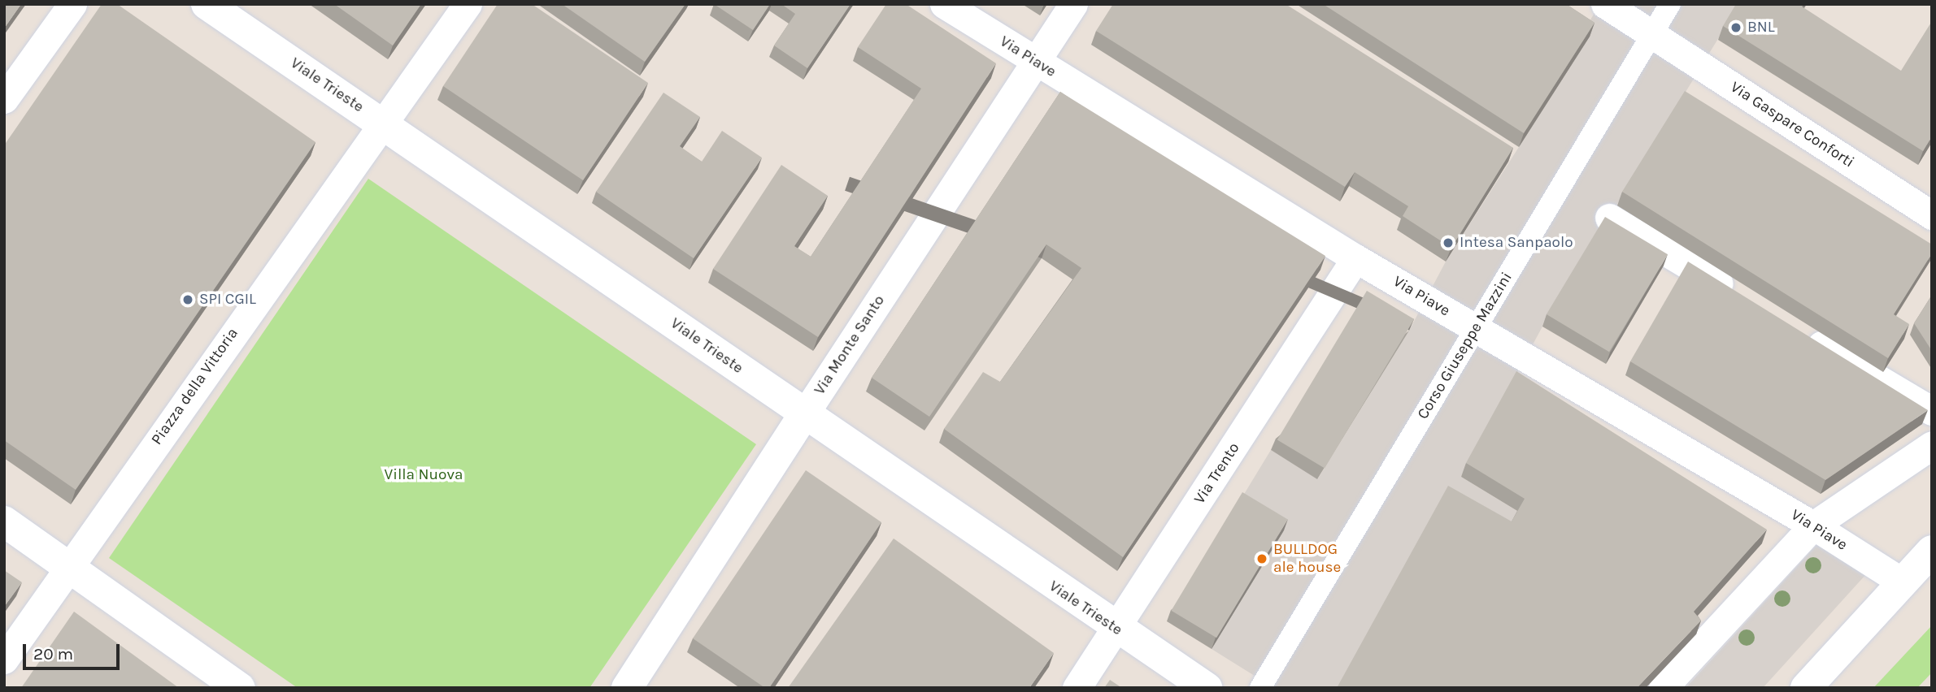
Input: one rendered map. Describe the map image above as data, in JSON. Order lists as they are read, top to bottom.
{
  "streets": {
    "street": [
      "Via Piave",
      "Viale Trieste",
      "Via Gaspare Conforti",
      "Via Monte Santo",
      "Corso Giuseppe Mazzini",
      "Piazza della Vittoria",
      "Via Trento"
    ]
  },
  "crossings": [
    ["Via Piave", "Via Monte Santo"],
    ["Via Piave", "Corso Giuseppe Mazzini"],
    ["Via Piave", "Via Trento"],
    ["Viale Trieste", "Via Monte Santo"],
    ["Viale Trieste", "Piazza della Vittoria"],
    ["Viale Trieste", "Via Trento"],
    ["Via Gaspare Conforti", "Corso Giuseppe Mazzini"]
  ],
  "parks": ["Villa Nuova"],
  "places": [
    "BNL",
    "Intesa Sanpaolo",
    "SPI CGIL",
    "BULLDOG ale house"
  ],
  "scale_bar": "20 m"
}
